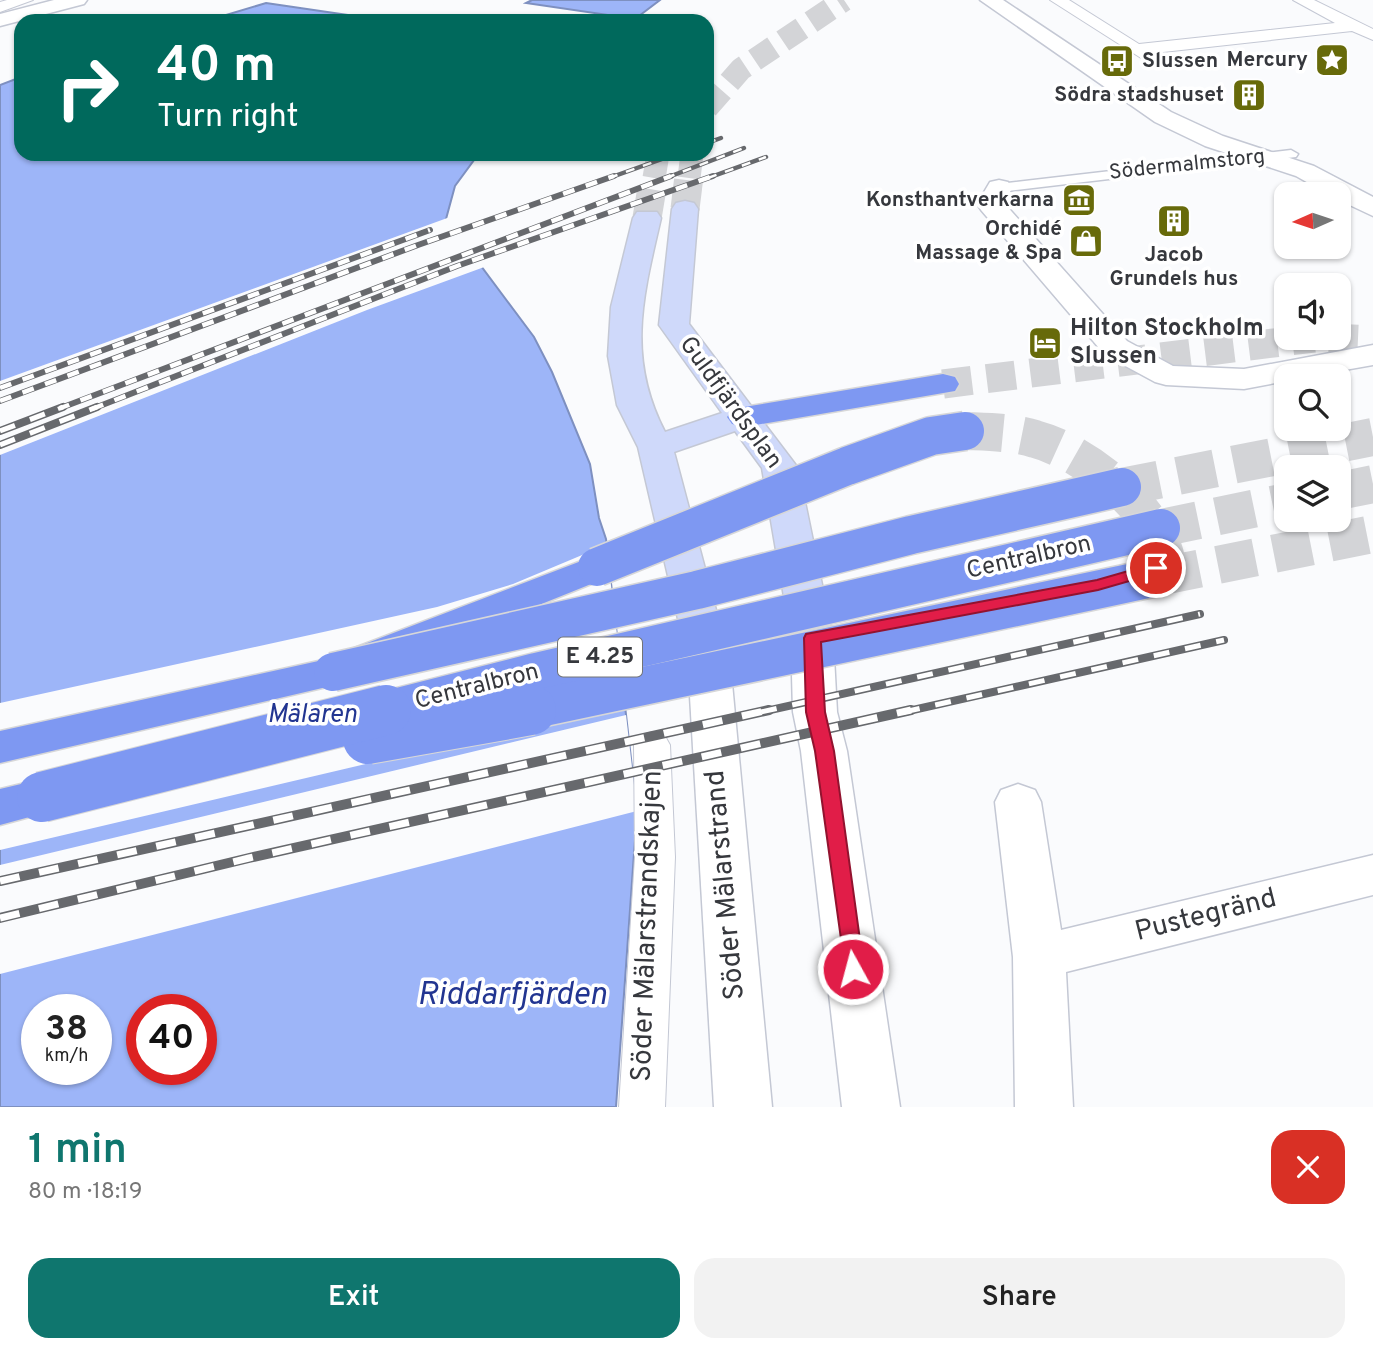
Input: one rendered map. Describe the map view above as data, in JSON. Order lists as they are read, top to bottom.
{
  "streets": {
    "highway": ["Centralbron", "E 4.25"],
    "main road": ["Guldfjärdsplan"],
    "street": ["Söder Mälarstrand", "Pustegränd", "Söder Mälarstrandskajen"],
    "lane": ["Södermalmstorg"]
  },
  "water": ["Mälaren", "Riddarfjärden"],
  "places": {
    "place": ["Mercury"],
    "bus stop": ["Slussen"],
    "building": ["Södra stadshuset", "Jacob Grundels hus"],
    "museum": ["Konsthantverkarna"],
    "shop": ["Orchidé Massage & Spa"],
    "hotel": ["Hilton Stockholm Slussen"]
  },
  "north": "left",
  "page": {
    "turn": ["40 m", "Turn right"],
    "speed": "38 km/h",
    "limit": "40",
    "heading": ["1 min", "80 m · 18:19"],
    "buttons": ["Exit", "Share"]
  }
}
